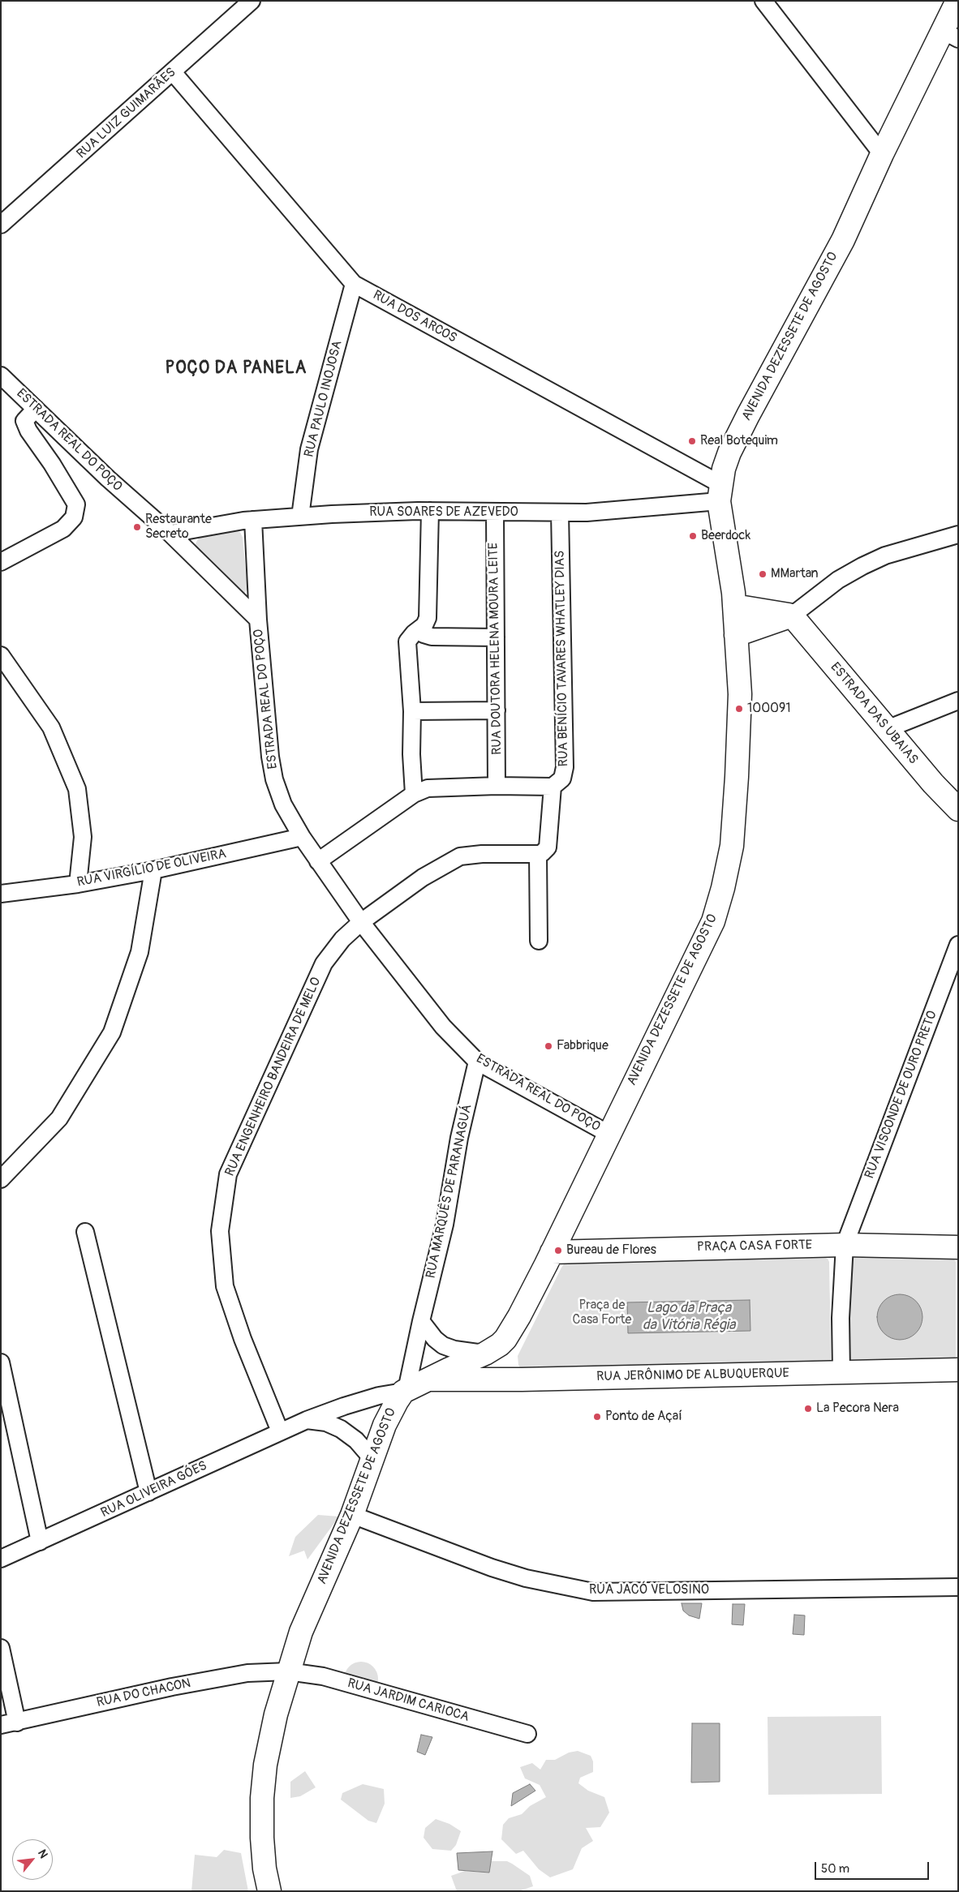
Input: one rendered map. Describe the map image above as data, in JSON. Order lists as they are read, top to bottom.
{
  "streets": {
    "main road": [
      "AVENIDA DEZESSETE DE AGOSTO",
      "ESTRADA DAS UBAIAS",
      "PRAÇA CASA FORTE",
      "RUA JERÔNIMO DE ALBUQUERQUE"
    ],
    "street": [
      "RUA LUIZ GUIMARÃES",
      "RUA DOS ARCOS",
      "RUA PAULO INOJOSA",
      "ESTRADA REAL DO POÇO",
      "RUA SOARES DE AZEVEDO",
      "RUA DOUTORA HELENA MOURA LEITE",
      "RUA BENÍCIO TAVARES WHATLEY DIAS",
      "RUA VIRGÍLIO DE OLIVEIRA",
      "RUA ENGENHEIRO BANDEIRA DE MELO",
      "RUA VISCONDE DE OURO PRETO",
      "RUA MARQUÊS DE PARANAGUÁ",
      "RUA OLIVEIRA GÓES",
      "RUA JACÓ VELOSINO",
      "RUA DO CHACON",
      "RUA JARDIM CARIOCA"
    ]
  },
  "crossings": [
    ["RUA LUIZ GUIMARÃES", "RUA DOS ARCOS"],
    ["RUA DOS ARCOS", "AVENIDA DEZESSETE DE AGOSTO"],
    ["RUA DOS ARCOS", "RUA PAULO INOJOSA"],
    ["RUA DOS ARCOS", "RUA SOARES DE AZEVEDO"],
    ["AVENIDA DEZESSETE DE AGOSTO", "ESTRADA REAL DO POÇO"],
    ["AVENIDA DEZESSETE DE AGOSTO", "RUA SOARES DE AZEVEDO"],
    ["AVENIDA DEZESSETE DE AGOSTO", "RUA MARQUÊS DE PARANAGUÁ"],
    ["AVENIDA DEZESSETE DE AGOSTO", "PRAÇA CASA FORTE"],
    ["AVENIDA DEZESSETE DE AGOSTO", "RUA JERÔNIMO DE ALBUQUERQUE"],
    ["AVENIDA DEZESSETE DE AGOSTO", "RUA OLIVEIRA GÓES"],
    ["AVENIDA DEZESSETE DE AGOSTO", "RUA JACÓ VELOSINO"],
    ["AVENIDA DEZESSETE DE AGOSTO", "RUA DO CHACON"],
    ["AVENIDA DEZESSETE DE AGOSTO", "RUA JARDIM CARIOCA"],
    ["RUA PAULO INOJOSA", "RUA SOARES DE AZEVEDO"],
    ["ESTRADA REAL DO POÇO", "RUA SOARES DE AZEVEDO"],
    ["ESTRADA REAL DO POÇO", "RUA VIRGÍLIO DE OLIVEIRA"],
    ["ESTRADA REAL DO POÇO", "RUA ENGENHEIRO BANDEIRA DE MELO"],
    ["ESTRADA REAL DO POÇO", "RUA MARQUÊS DE PARANAGUÁ"],
    ["RUA SOARES DE AZEVEDO", "RUA DOUTORA HELENA MOURA LEITE"],
    ["RUA SOARES DE AZEVEDO", "RUA BENÍCIO TAVARES WHATLEY DIAS"],
    ["RUA ENGENHEIRO BANDEIRA DE MELO", "RUA OLIVEIRA GÓES"],
    ["RUA VISCONDE DE OURO PRETO", "PRAÇA CASA FORTE"],
    ["RUA MARQUÊS DE PARANAGUÁ", "RUA OLIVEIRA GÓES"],
    ["RUA DO CHACON", "RUA JARDIM CARIOCA"]
  ],
  "districts": ["POÇO DA PANELA"],
  "water": ["Lago da Praça da Vitória Régia"],
  "parks": ["Praça de Casa Forte"],
  "places": [
    "Real Botequim",
    "Restaurante Secreto",
    "Beerdock",
    "MMartan",
    "100091",
    "Fabbrique",
    "Bureau de Flores",
    "La Pecora Nera",
    "Ponto de Açaí"
  ],
  "scale_bar": "50 m",
  "north": "top right"
}
